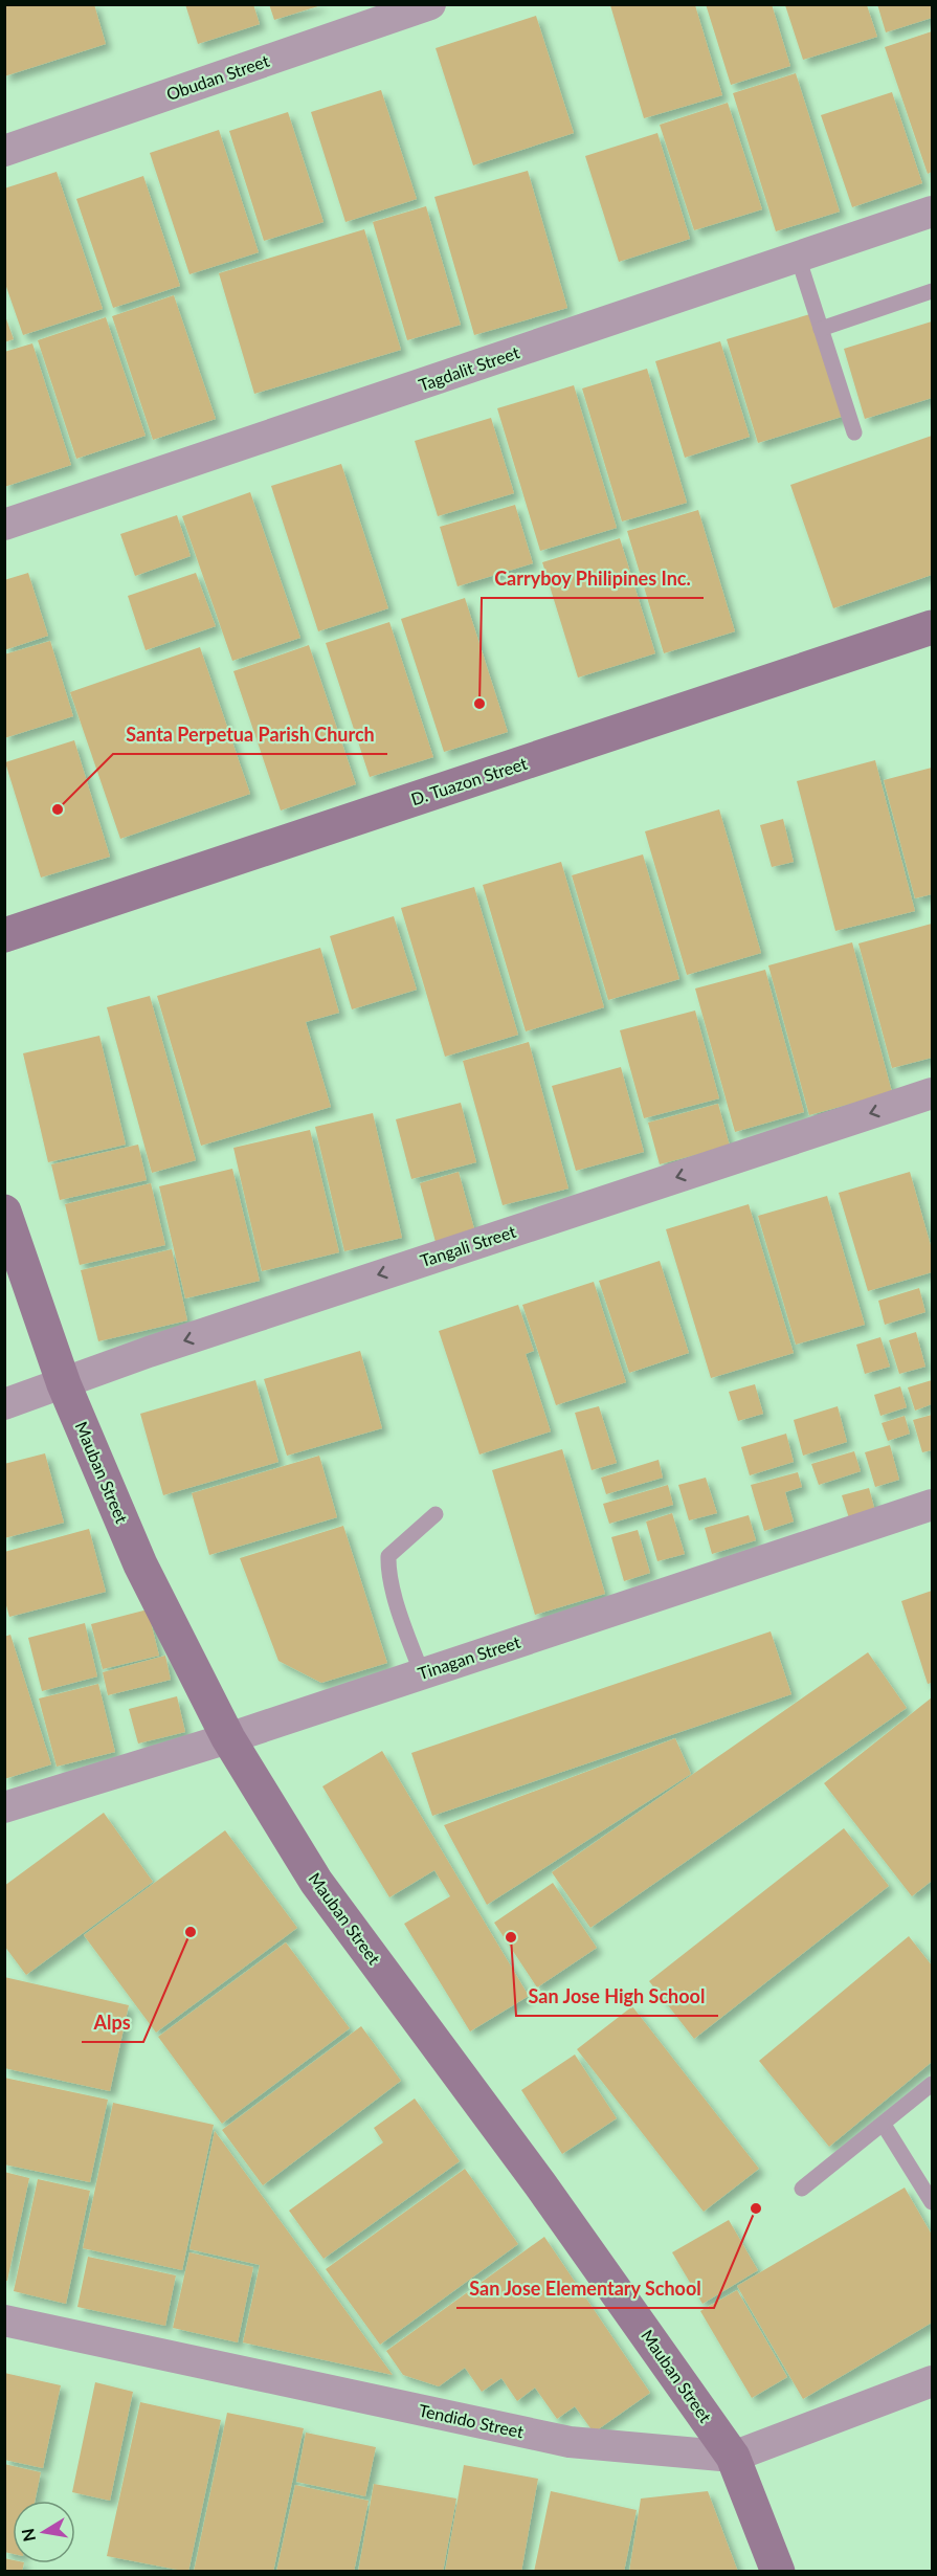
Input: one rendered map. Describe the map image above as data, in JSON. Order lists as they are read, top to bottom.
{
  "streets": {
    "street": [
      "Obudan Street",
      "Tagdalit Street",
      "D. Tuazon Street",
      "Tangali Street",
      "Mauban Street",
      "Tinagan Street",
      "Tendido Street"
    ]
  },
  "crossings": [
    ["Tangali Street", "Mauban Street"],
    ["Mauban Street", "Tinagan Street"],
    ["Mauban Street", "Tendido Street"]
  ],
  "one_way": ["Tangali Street"],
  "places": [
    "Carryboy Philipines Inc.",
    "Santa Perpetua Parish Church",
    "Alps",
    "San Jose High School",
    "San Jose Elementary School"
  ],
  "north": "left"
}
